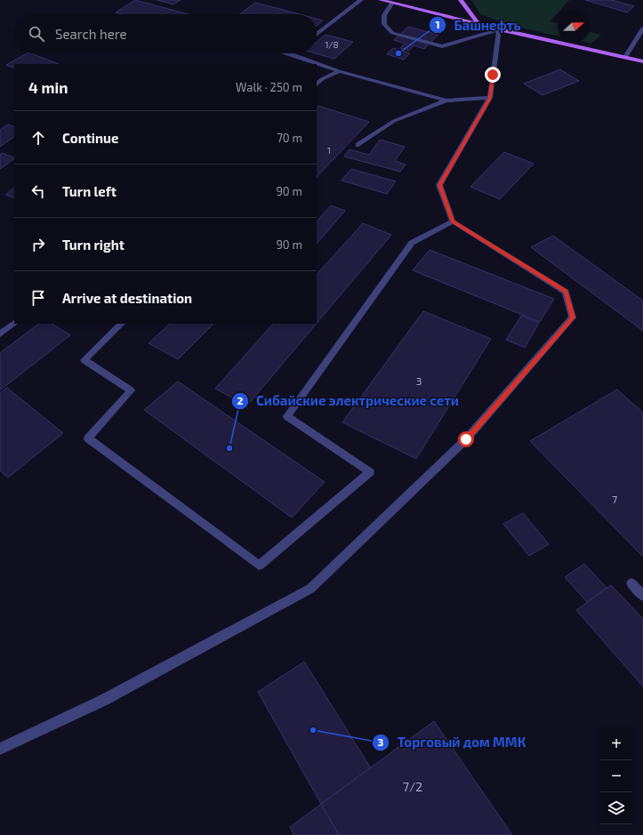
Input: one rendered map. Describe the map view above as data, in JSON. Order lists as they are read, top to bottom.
{
  "places": ["Башнефть", "Сибайские электрические сети", "Торговый дом ММК"],
  "house_numbers": [
    "1/8",
    "1",
    "3",
    "7",
    "7/2"
  ],
  "north": "right",
  "page": {
    "search": "Search here",
    "heading": ["4 min", "Walk · 250 m"],
    "list": [
      ["Continue", "70 m"],
      ["Turn left", "90 m"],
      ["Turn right", "90 m"],
      "Arrive at destination"
    ],
    "map_buttons": ["+", "−"]
  }
}
